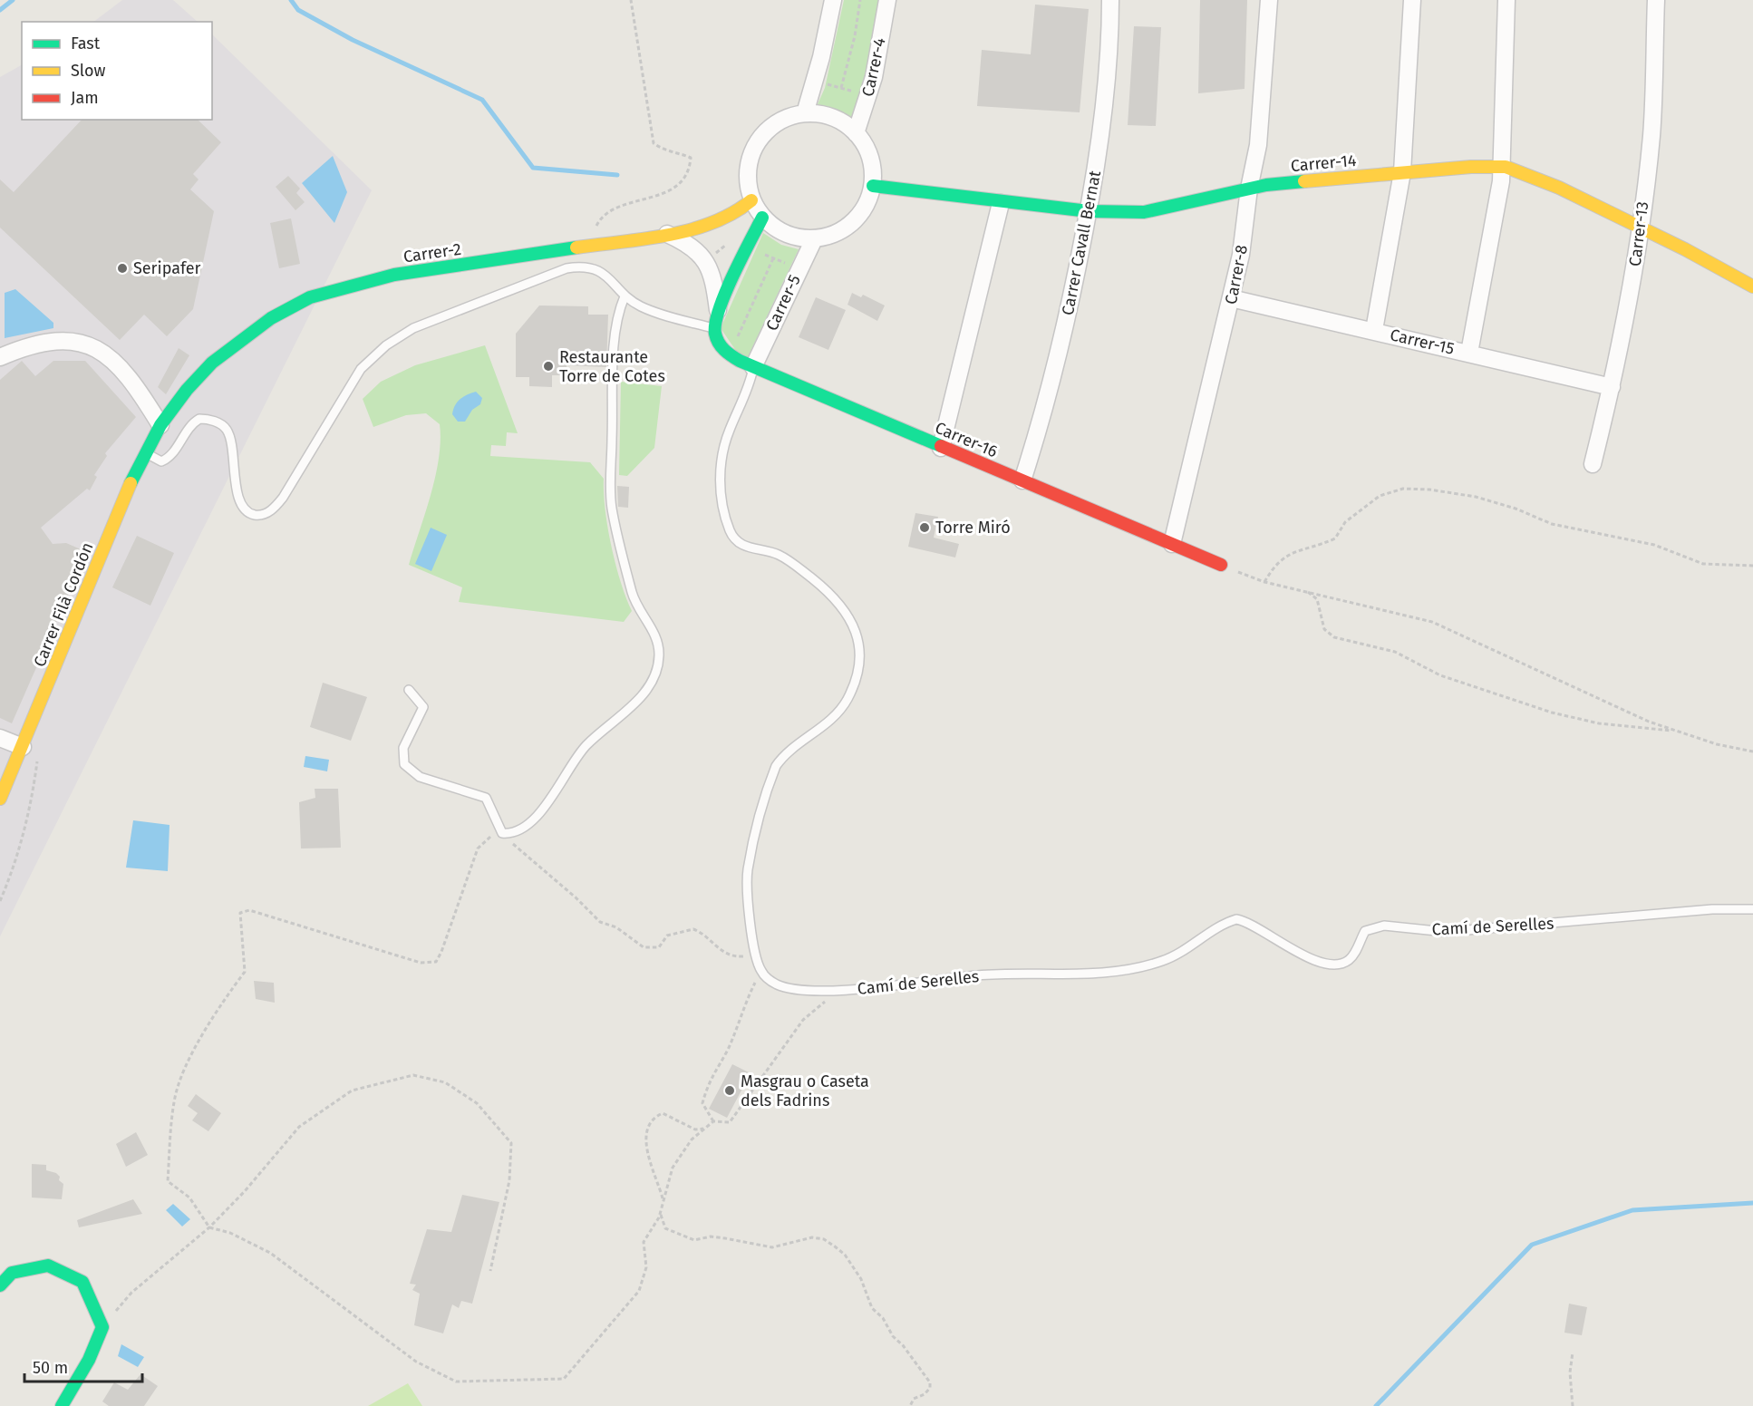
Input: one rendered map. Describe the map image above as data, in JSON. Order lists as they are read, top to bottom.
{
  "streets": {
    "street": [
      "Carrer-4",
      "Carrer-14",
      "Carrer-13",
      "Carrer Cavall Bernat",
      "Carrer-2",
      "Carrer-8",
      "Carrer-5",
      "Carrer-15",
      "Carrer-16",
      "Carrer Filà Cordón"
    ],
    "lane": ["Camí de Serelles"]
  },
  "crossings": [
    ["Carrer-4", "Carrer-14"],
    ["Carrer-4", "Carrer-2"],
    ["Carrer-4", "Carrer-5"],
    ["Carrer-14", "Carrer-13"],
    ["Carrer-14", "Carrer Cavall Bernat"],
    ["Carrer-14", "Carrer-2"],
    ["Carrer-14", "Carrer-8"],
    ["Carrer-14", "Carrer-5"],
    ["Carrer-13", "Carrer-15"],
    ["Carrer Cavall Bernat", "Carrer-16"],
    ["Carrer-2", "Carrer-5"],
    ["Carrer-2", "Carrer Filà Cordón"],
    ["Carrer-8", "Carrer-15"],
    ["Carrer-8", "Carrer-16"],
    ["Carrer-5", "Carrer-16"]
  ],
  "places": [
    "Seripafer",
    "Restaurante Torre de Cotes",
    "Torre Miró",
    "Masgrau o Caseta dels Fadrins"
  ],
  "legend": ["Fast", "Slow", "Jam"],
  "scale_bar": "50 m"
}
